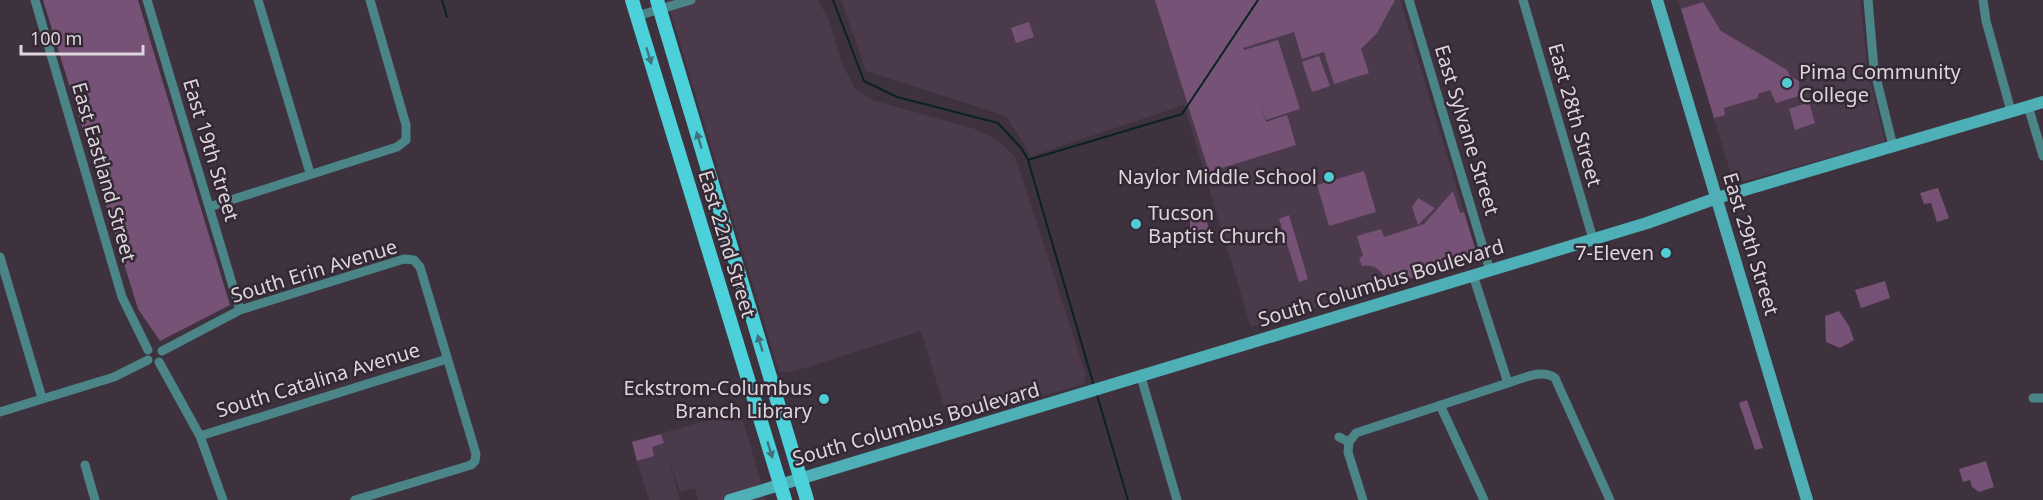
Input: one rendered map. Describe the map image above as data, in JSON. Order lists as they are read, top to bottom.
{
  "streets": {
    "main road": ["East 22nd Street"],
    "street": [
      "East 28th Street",
      "East Sylvane Street",
      "East 19th Street",
      "East Eastland Street",
      "East 29th Street",
      "South Erin Avenue",
      "South Columbus Boulevard",
      "South Catalina Avenue"
    ]
  },
  "crossings": [
    ["East 28th Street", "South Columbus Boulevard"],
    ["East Sylvane Street", "South Columbus Boulevard"],
    ["East 19th Street", "South Erin Avenue"],
    ["East Eastland Street", "South Erin Avenue"],
    ["East 22nd Street", "South Columbus Boulevard"],
    ["East 29th Street", "South Columbus Boulevard"],
    ["South Erin Avenue", "South Catalina Avenue"]
  ],
  "places": [
    "Pima Community College",
    "Naylor Middle School",
    "Tucson Baptist Church",
    "7-Eleven",
    "Eckstrom-Columbus Branch Library"
  ],
  "scale_bar": "100 m"
}
